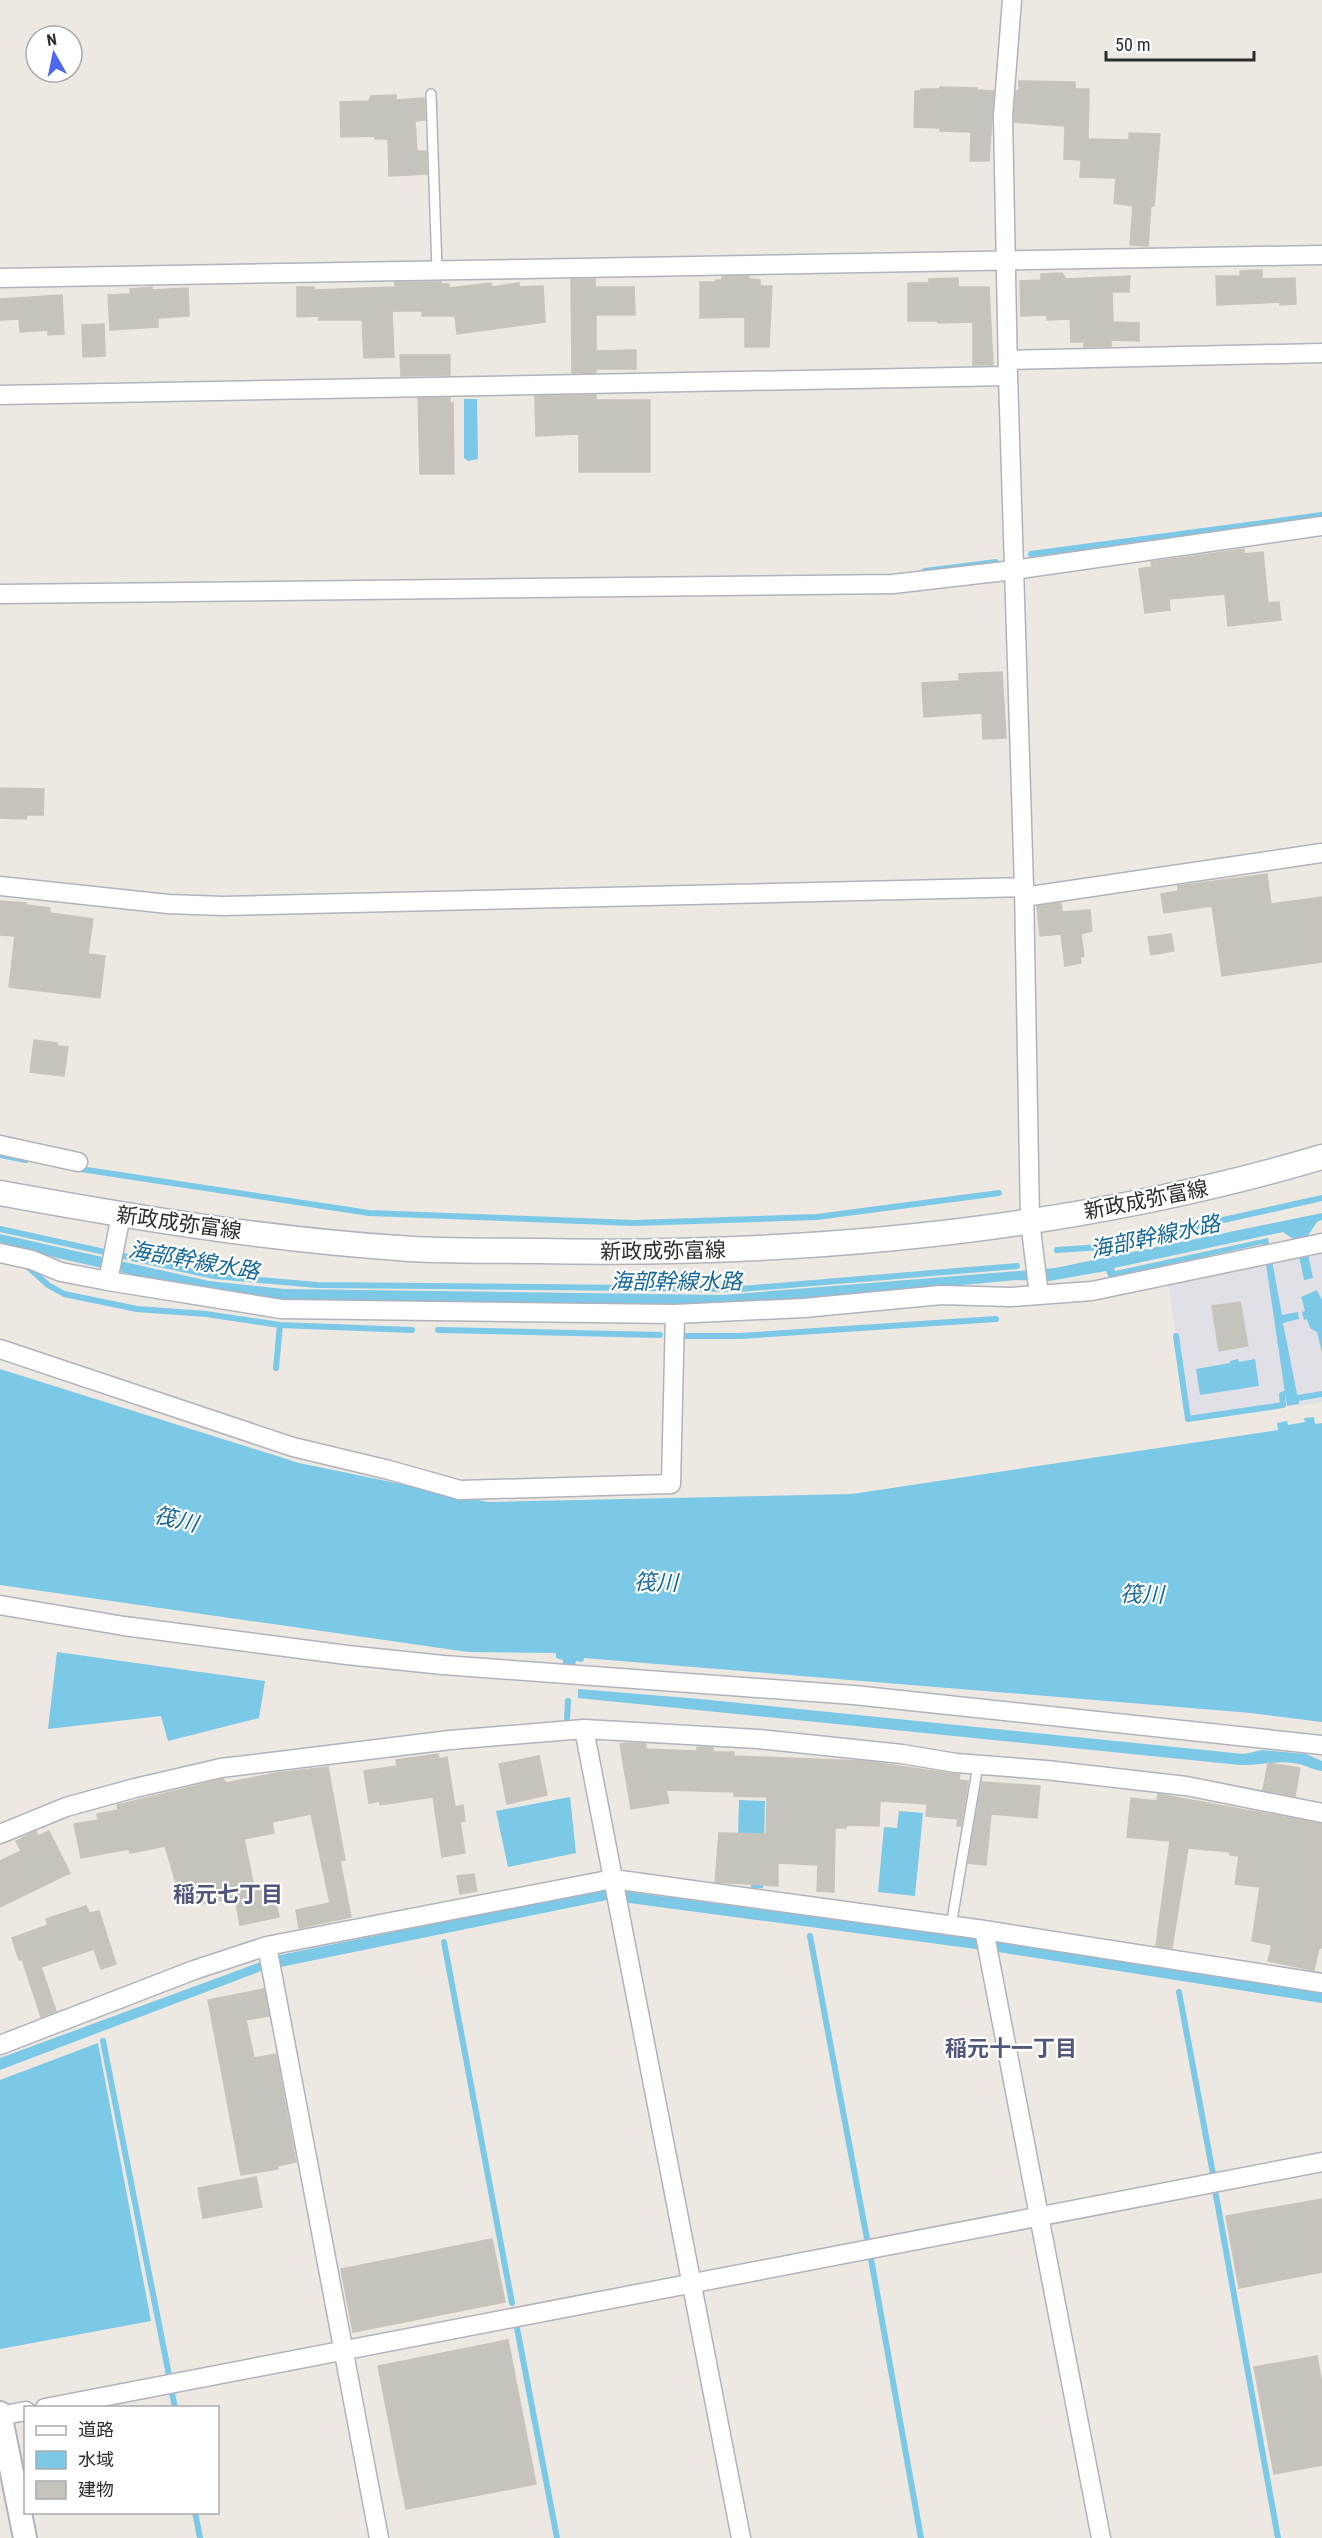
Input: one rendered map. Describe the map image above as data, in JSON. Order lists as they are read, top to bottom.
{
  "streets": {
    "main road": ["新政成弥富線"]
  },
  "districts": ["稲元七丁目", "稲元十一丁目"],
  "water": ["海部幹線水路", "筏川"],
  "legend": ["道路", "水域", "建物"],
  "scale_bar": "50 m",
  "north": "top"
}
